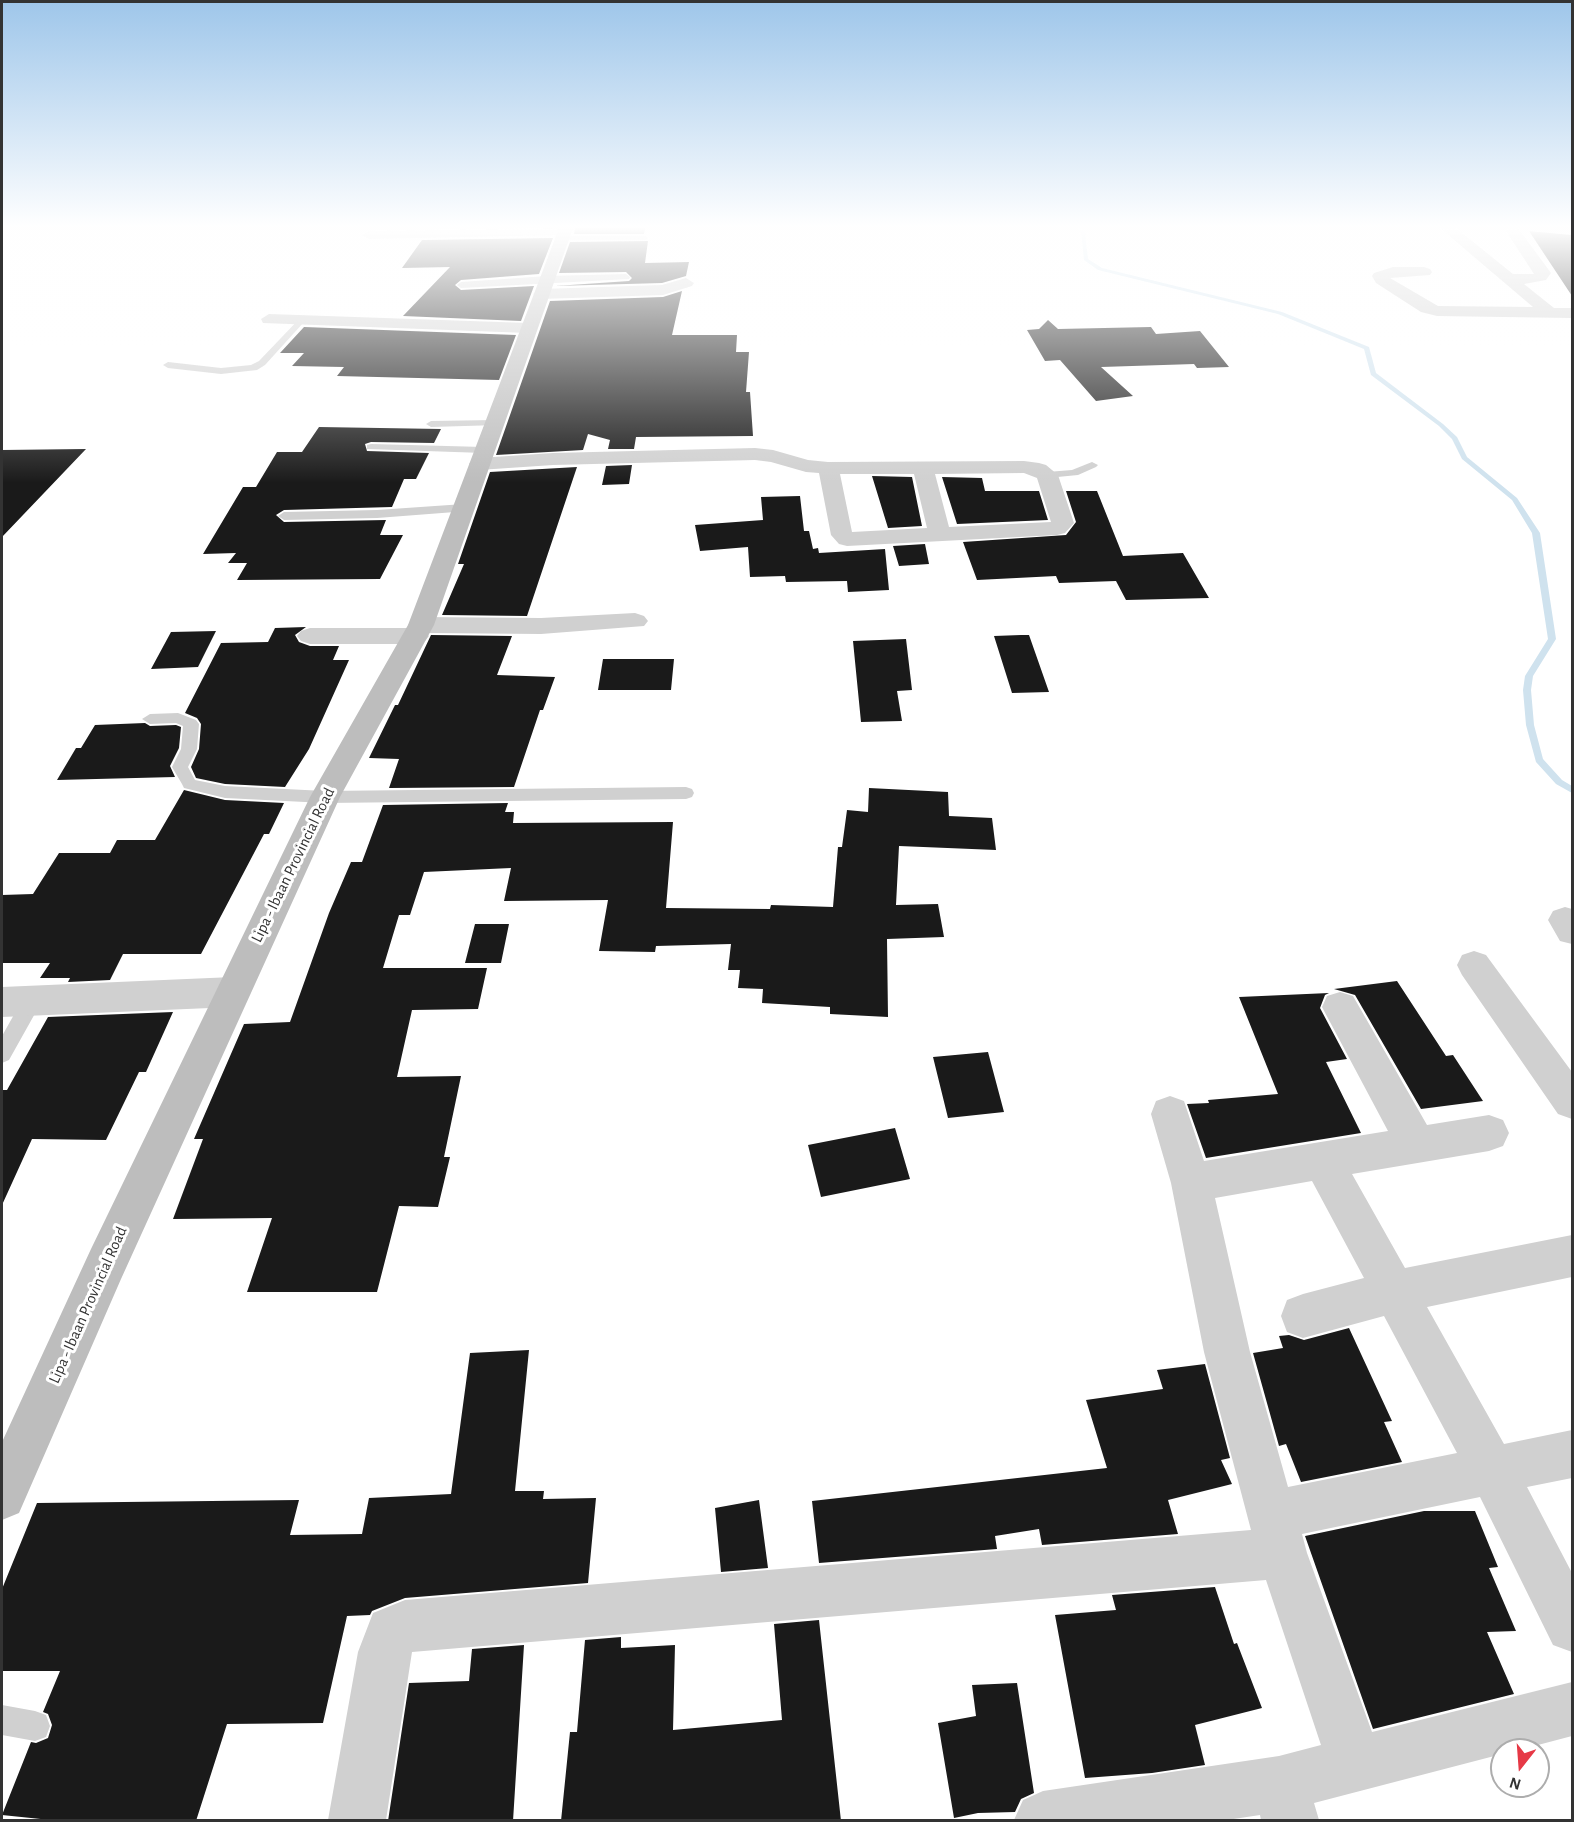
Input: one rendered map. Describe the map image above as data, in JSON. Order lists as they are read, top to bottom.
{
  "streets": {
    "main road": ["Lipa - Ibaan Provincial Road"]
  },
  "north": "bottom"
}
